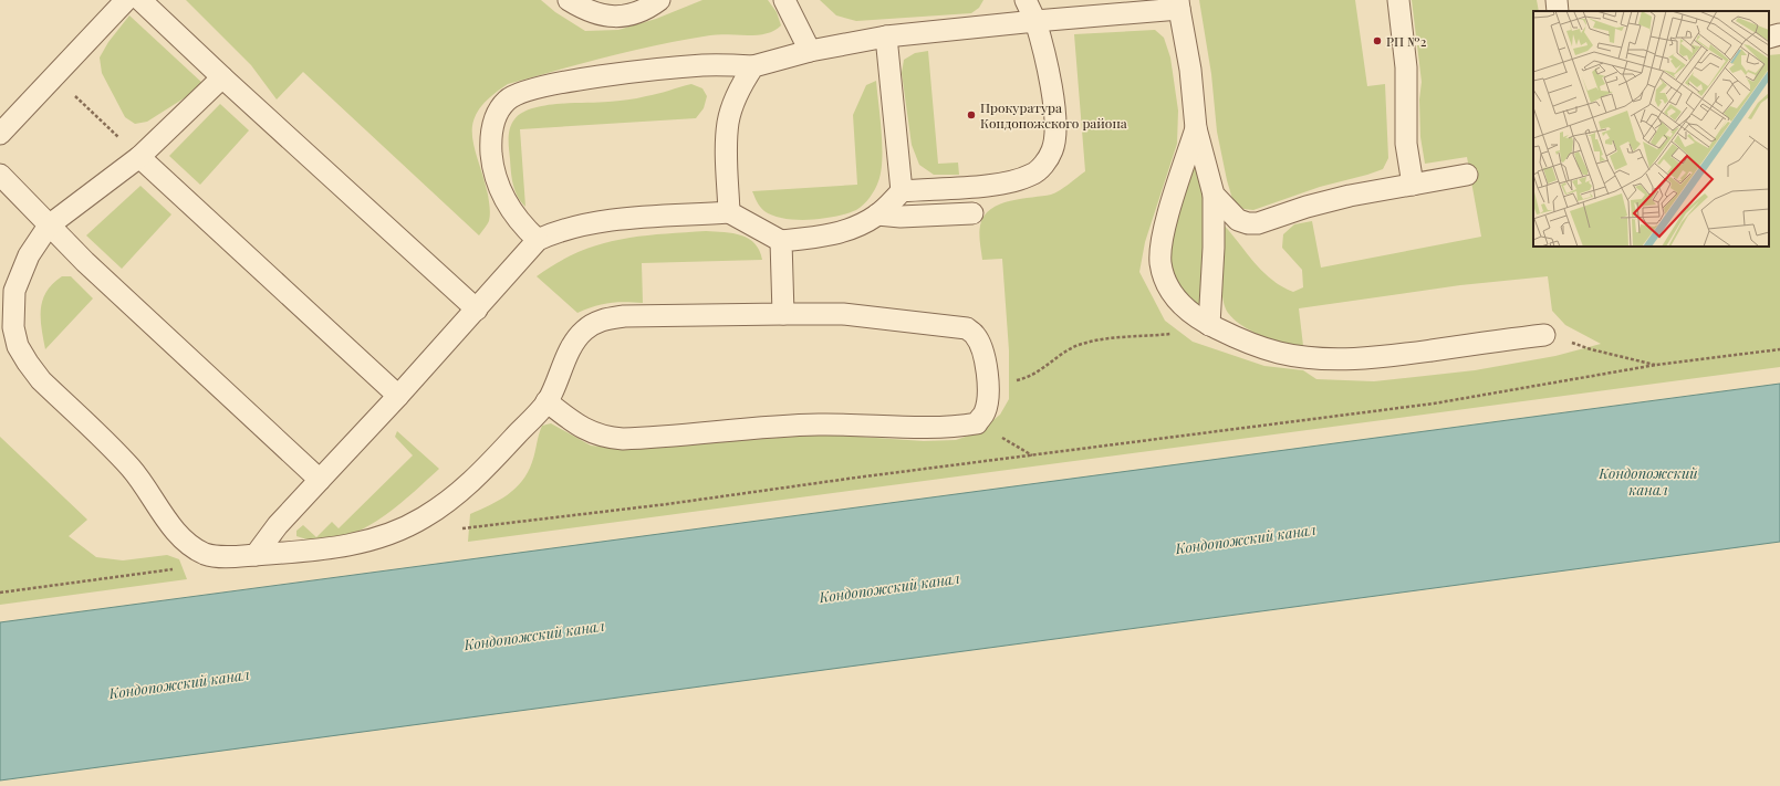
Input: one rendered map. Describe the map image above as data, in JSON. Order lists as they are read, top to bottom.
{
  "water": ["Кондопожский канал"],
  "places": ["РП №2", "Прокуратура Кондопожского района"]
}
